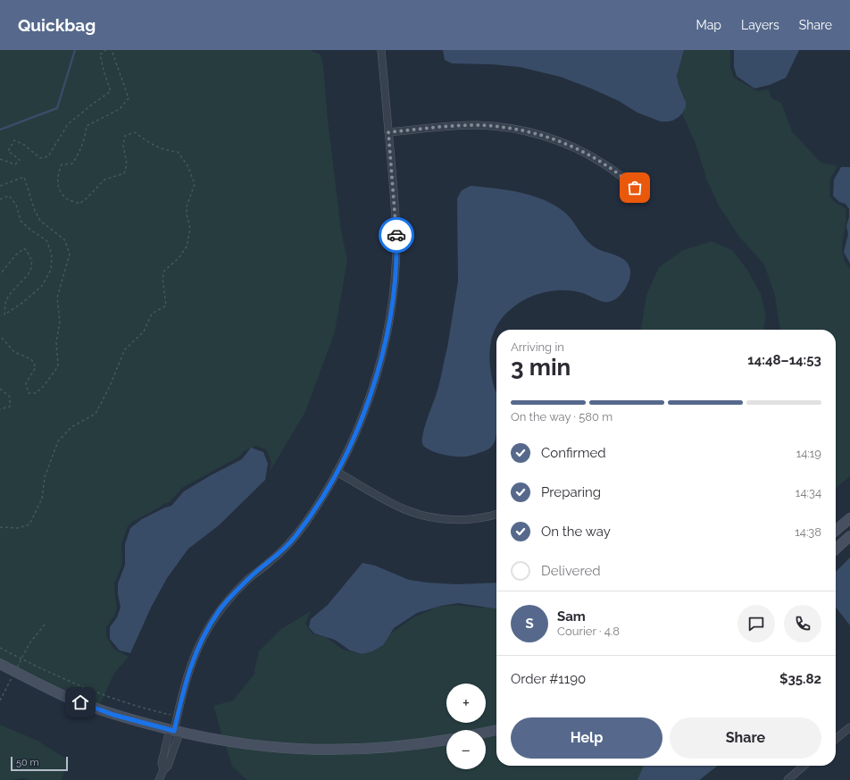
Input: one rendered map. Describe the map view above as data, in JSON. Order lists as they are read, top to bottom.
{
  "scale_bar": "50 m",
  "page": {
    "header": "Quickbag",
    "nav": ["Map", "Layers", "Share"],
    "heading": ["3 min", "Arriving in", "14:48–14:53"],
    "panel": [
      "Sam",
      "Courier · 4.8",
      "Order #1190",
      "$35.82"
    ],
    "bar": "On the way · 580 m",
    "list": [
      ["Confirmed", "14:19"],
      ["Preparing", "14:34"],
      ["On the way", "14:38"],
      "Delivered"
    ],
    "round": "S",
    "map_buttons": ["+", "−"],
    "buttons": ["Help", "Share"],
    "scale": "50 m"
  }
}
